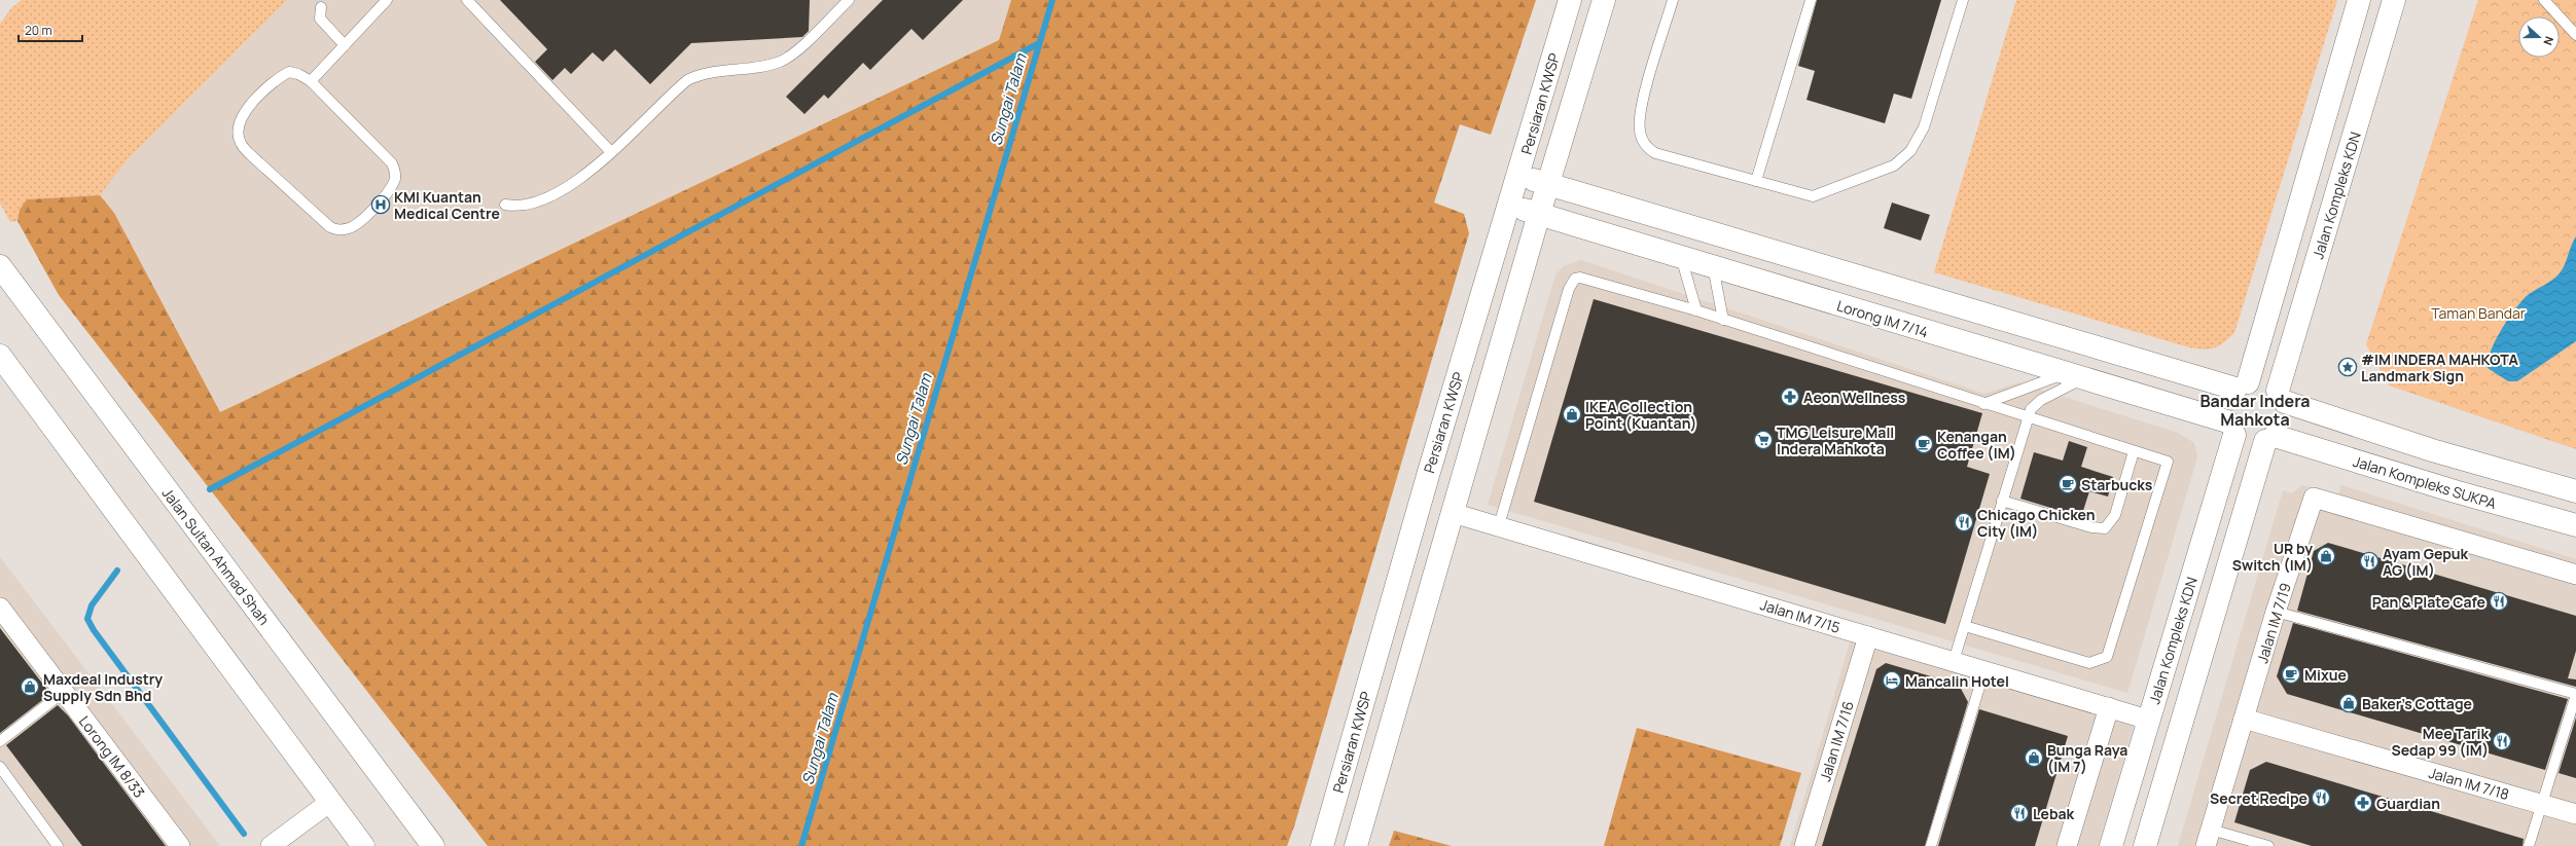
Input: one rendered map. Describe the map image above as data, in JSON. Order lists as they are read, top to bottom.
{
  "streets": {
    "street": [
      "Persiaran KWSP",
      "Jalan Kompleks KDN",
      "Lorong IM 7/14",
      "Jalan Kompleks SUKPA",
      "Jalan Sultan Ahmad Shah",
      "Jalan IM 7/15",
      "Jalan IM 7/19",
      "Jalan IM 7/16",
      "Lorong IM 8/33",
      "Jalan IM 7/18"
    ]
  },
  "crossings": [
    ["Persiaran KWSP", "Lorong IM 7/14"],
    ["Jalan Kompleks KDN", "Lorong IM 7/14"],
    ["Jalan Kompleks KDN", "Jalan Kompleks SUKPA"],
    ["Jalan Kompleks KDN", "Jalan IM 7/15"],
    ["Lorong IM 7/14", "Jalan Kompleks SUKPA"],
    ["Jalan IM 7/15", "Jalan IM 7/16"],
    ["Jalan IM 7/19", "Jalan IM 7/18"]
  ],
  "districts": ["Bandar Indera Mahkota"],
  "water": ["Sungai Talam"],
  "parks": ["Taman Bandar"],
  "places": {
    "hospital": ["KMI Kuantan Medical Centre"],
    "place": ["#IM INDERA MAHKOTA Landmark Sign"],
    "pharmacy": ["Aeon Wellness", "Guardian"],
    "shop": [
      "IKEA Collection Point (Kuantan)",
      "UR by Switch (IM)",
      "Maxdeal Industry Supply Sdn Bhd",
      "Baker's Cottage",
      "Bunga Raya (IM 7)"
    ],
    "supermarket": ["TMG Leisure Mall Indera Mahkota"],
    "cafe": ["Kenangan Coffee (IM)", "Starbucks", "Mixue"],
    "restaurant": [
      "Chicago Chicken City (IM)",
      "Ayam Gepuk AG (IM)",
      "Pan & Plate Cafe",
      "Mee Tarik Sedap 99 (IM)",
      "Secret Recipe",
      "Lebak"
    ],
    "hotel": ["Mancalin Hotel"]
  },
  "scale_bar": "20 m",
  "north": "right"
}
